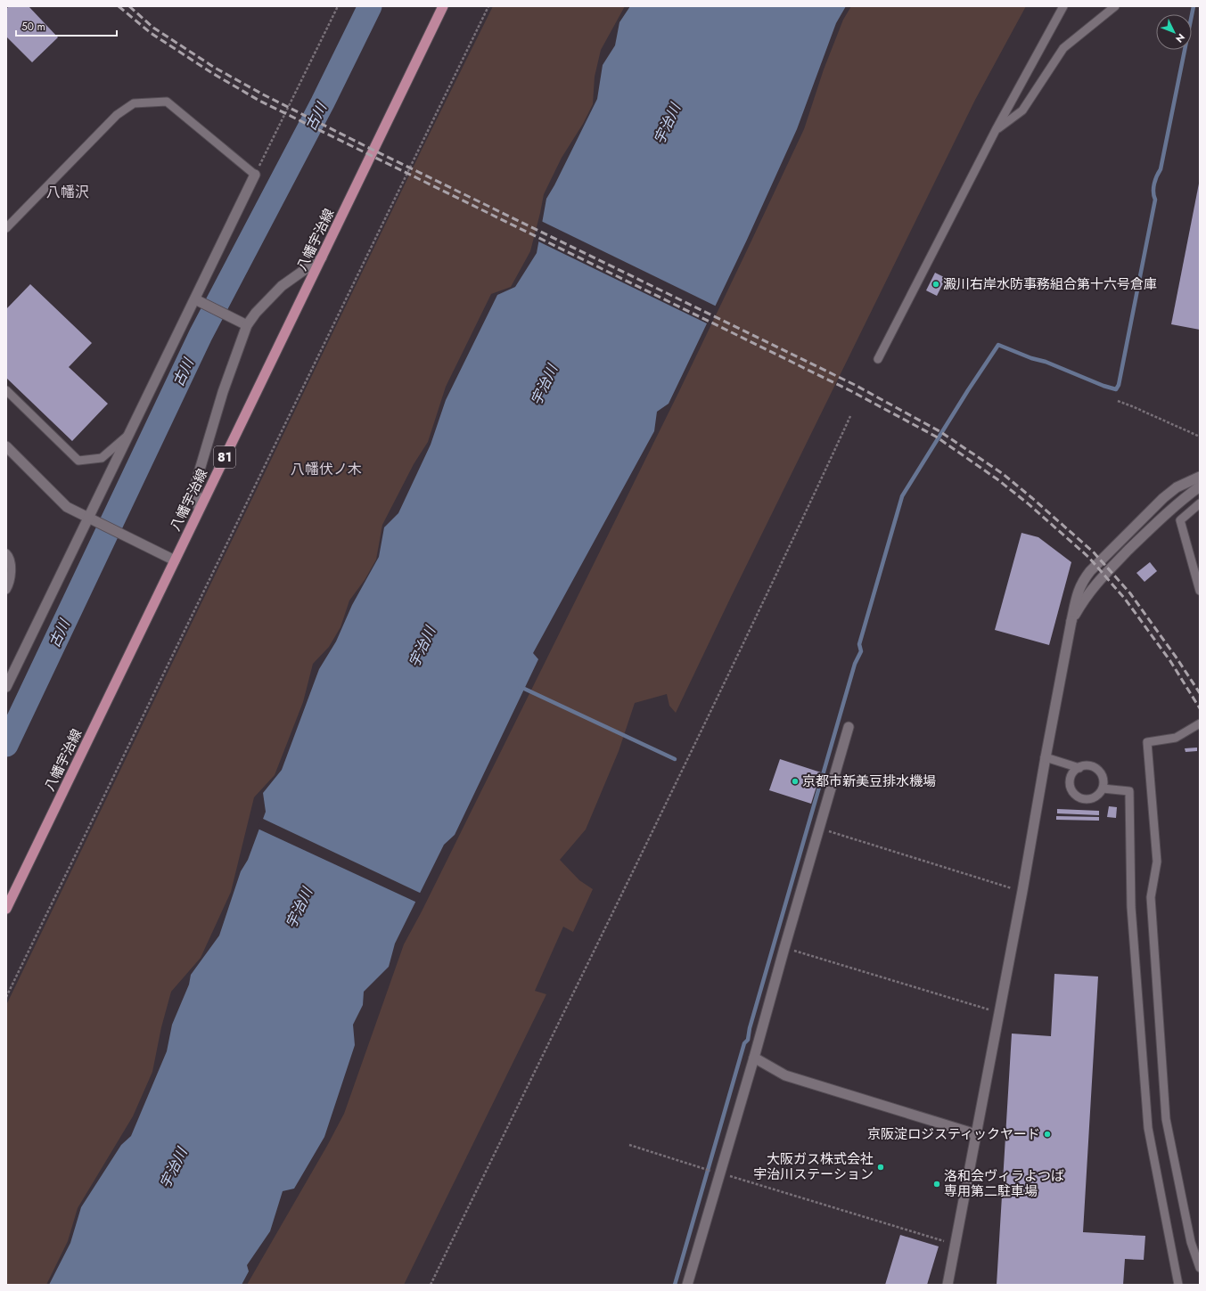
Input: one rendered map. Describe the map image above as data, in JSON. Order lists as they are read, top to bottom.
{
  "streets": {
    "main road": ["八幡宇治線", "81"]
  },
  "districts": ["八幡沢", "八幡伏ノ木"],
  "water": ["古川", "宇治川"],
  "places": [
    "澱川右岸水防事務組合第十六号倉庫",
    "京都市新美豆排水機場",
    "京阪淀ロジスティックヤード",
    "大阪ガス株式会社 宇治川ステーション",
    "洛和会ヴィラよつば 専用第二駐車場"
  ],
  "scale_bar": "50 m",
  "north": "bottom right"
}
